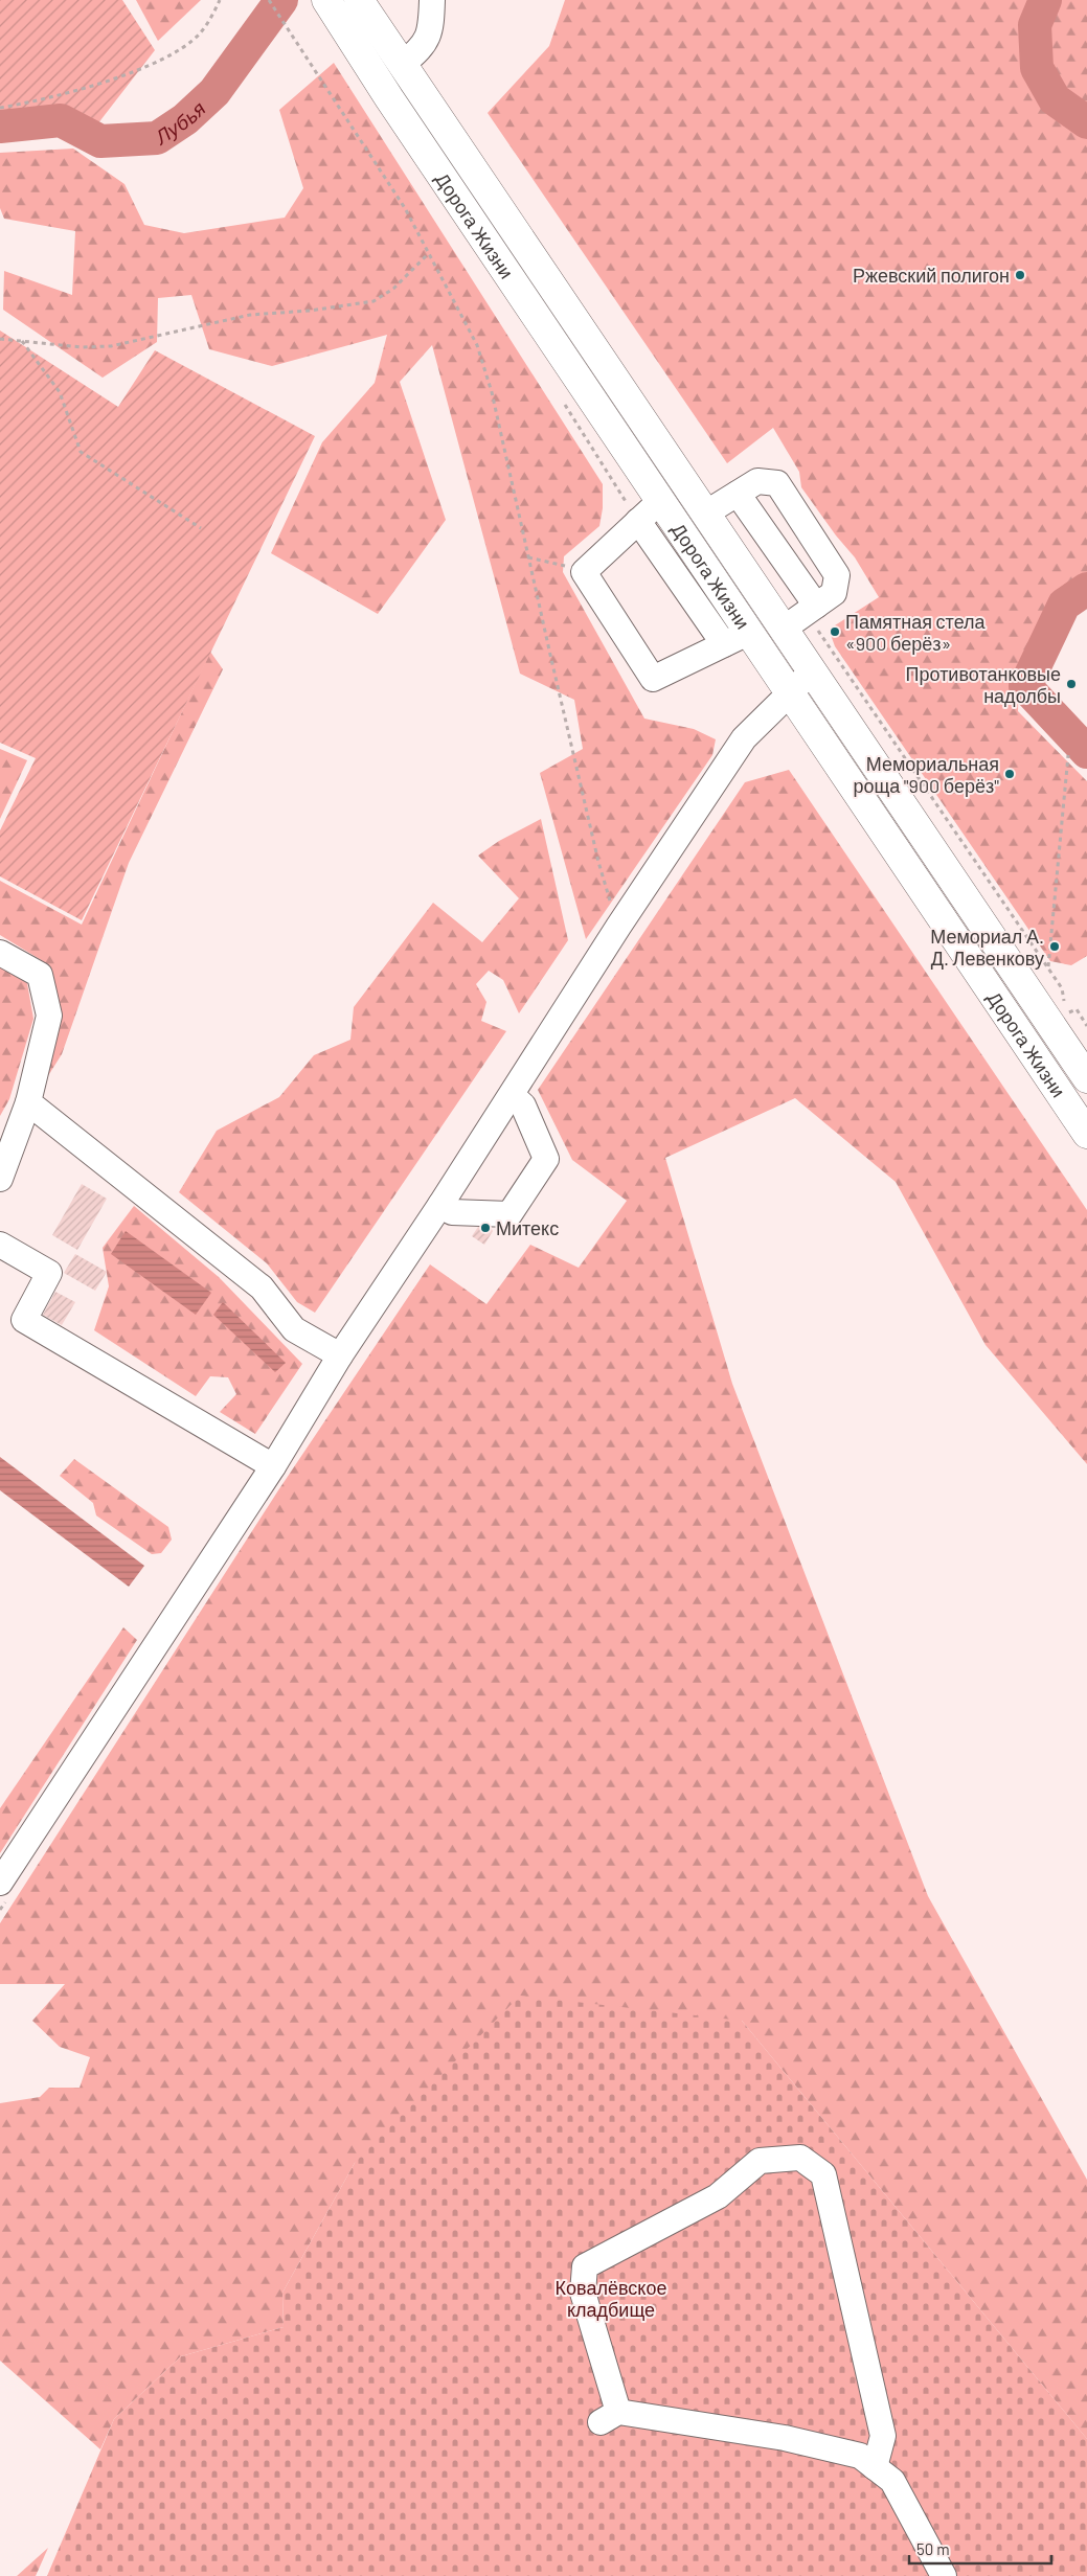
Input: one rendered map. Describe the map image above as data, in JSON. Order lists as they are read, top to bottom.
{
  "streets": {
    "main road": ["Дорога Жизни"]
  },
  "water": ["Лубья"],
  "parks": ["Ковалёвское кладбище"],
  "places": [
    "Ржевский полигон",
    "Памятная стела «900 берёз»",
    "Противотанковые надолбы",
    "Мемориальная роща \"900 берёз\"",
    "Мемориал А. Д. Левенкову",
    "Митекс"
  ],
  "scale_bar": "50 m"
}
